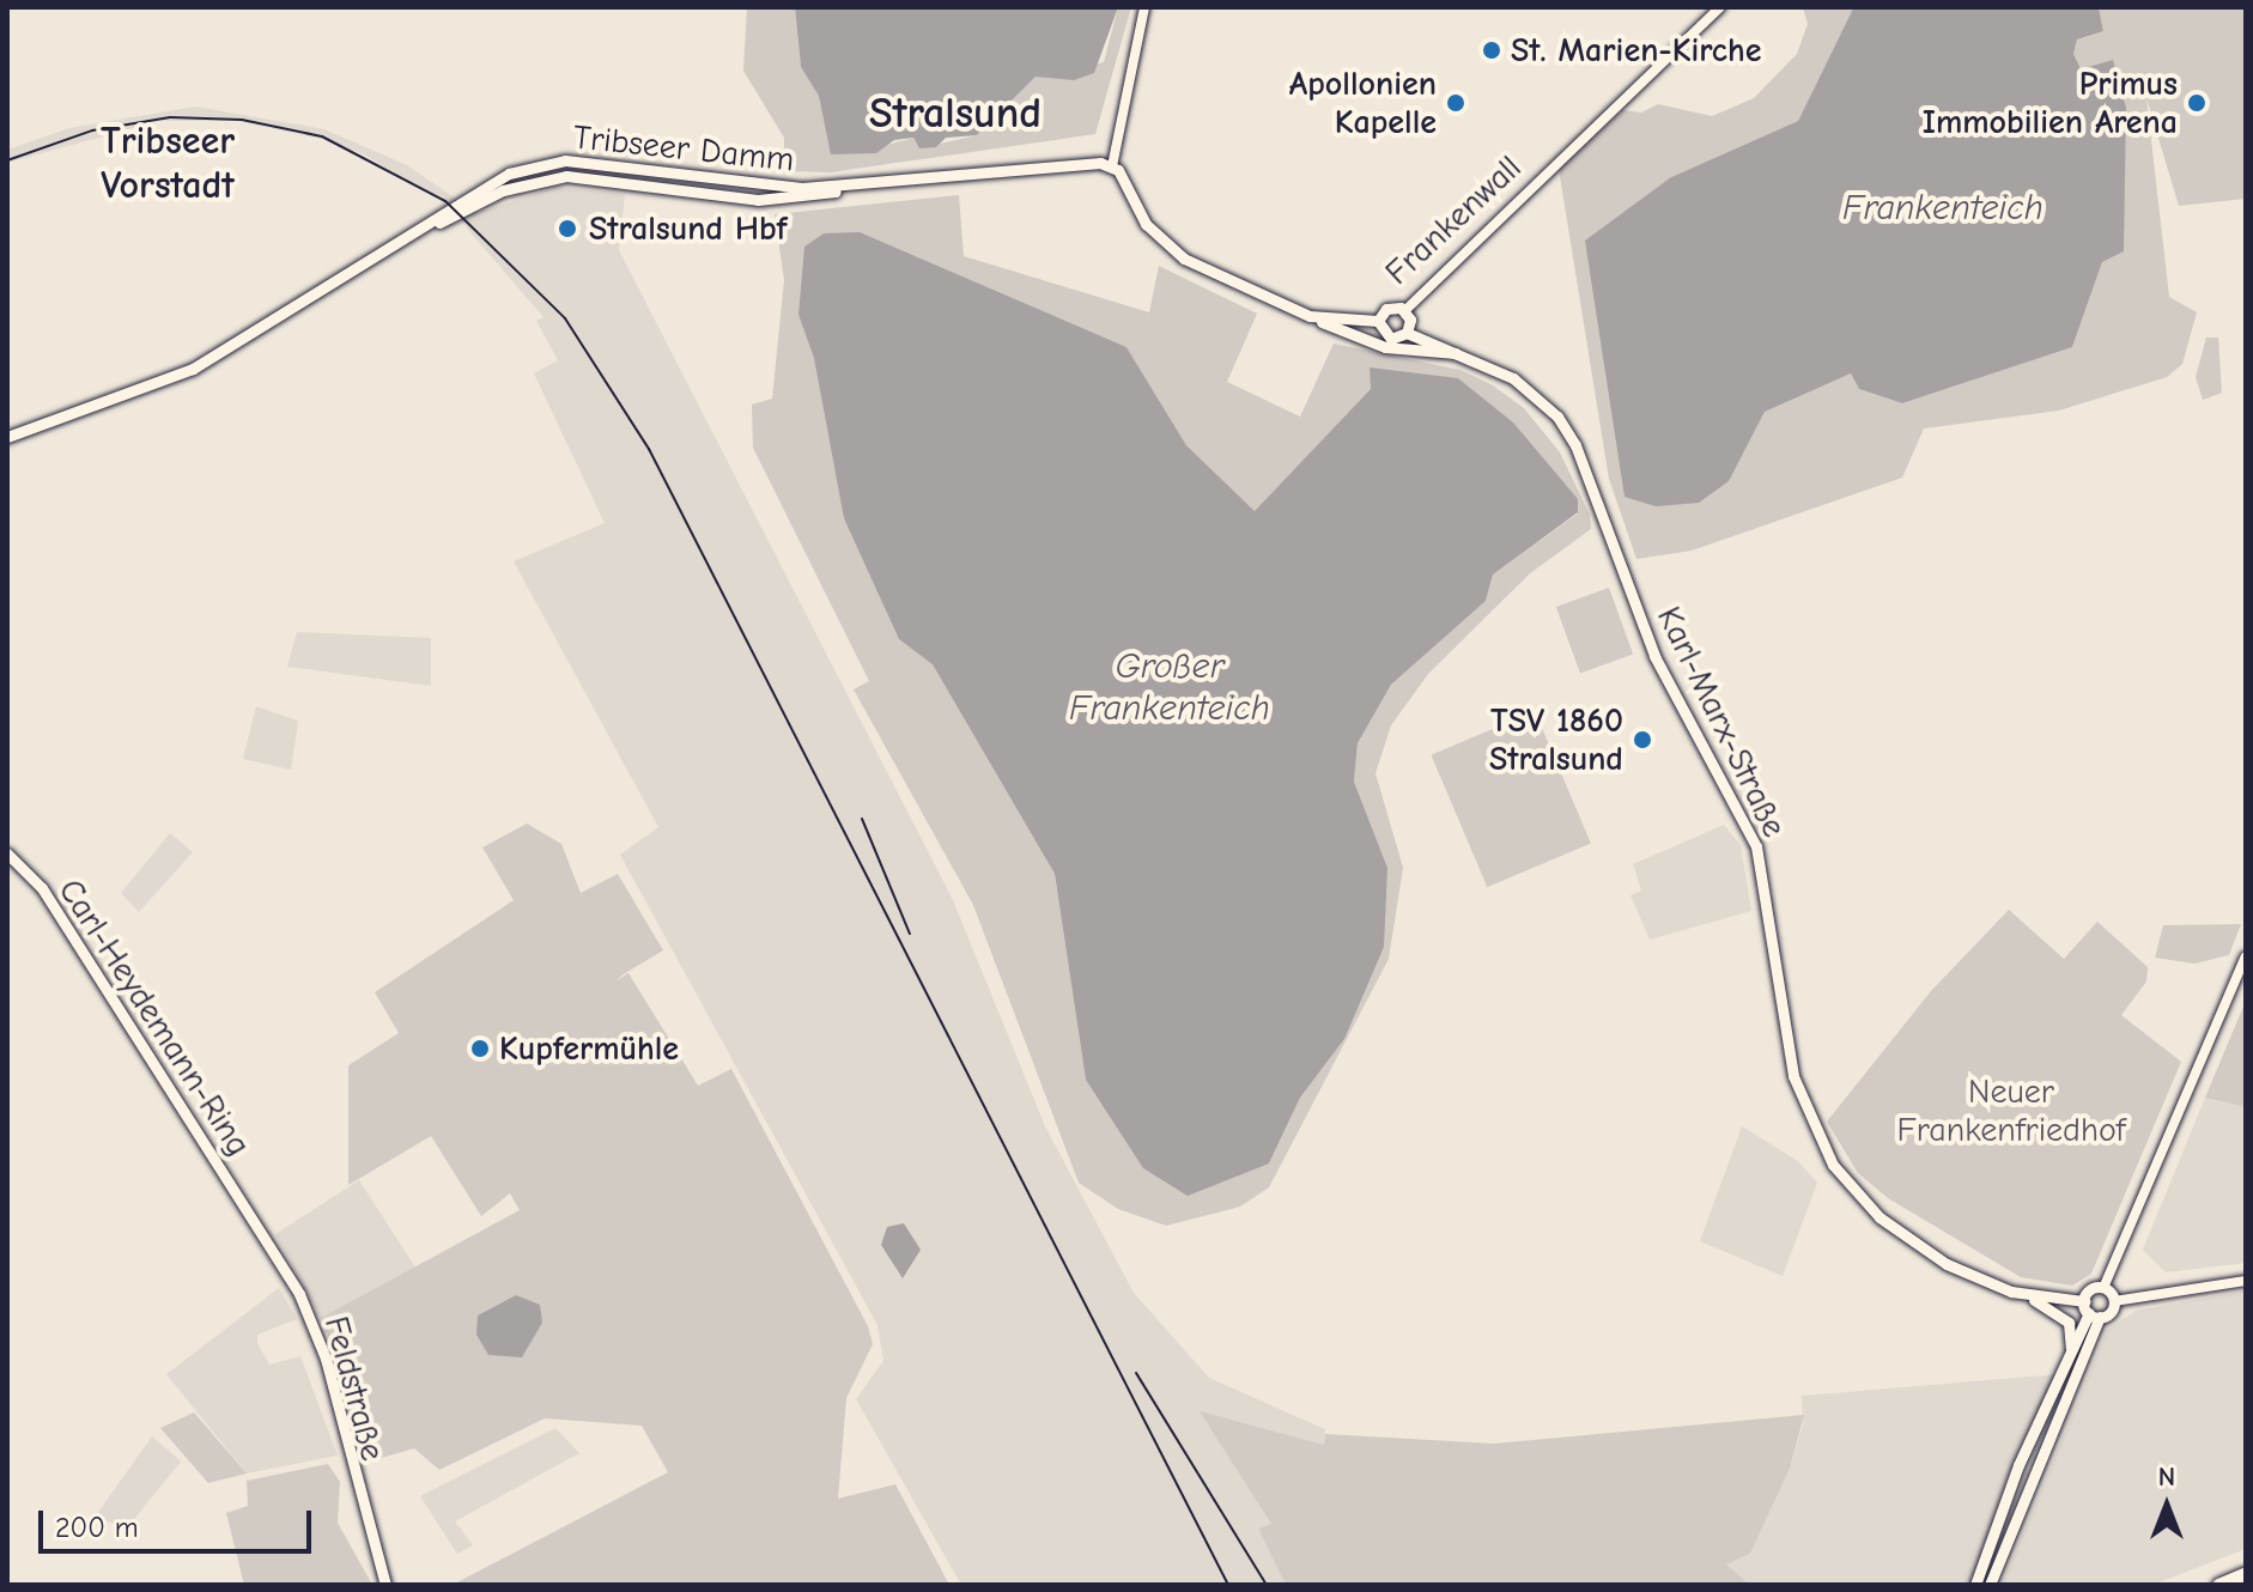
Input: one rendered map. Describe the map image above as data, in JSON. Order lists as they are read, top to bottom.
{
  "streets": {
    "main road": [
      "Tribseer Damm",
      "Frankenwall",
      "Karl-Marx-Straße",
      "Carl-Heydemann-Ring",
      "Feldstraße"
    ]
  },
  "crossings": [
    ["Tribseer Damm", "Frankenwall"],
    ["Frankenwall", "Karl-Marx-Straße"],
    ["Carl-Heydemann-Ring", "Feldstraße"]
  ],
  "districts": ["Stralsund", "Tribseer Vorstadt"],
  "water": ["Frankenteich", "Großer Frankenteich"],
  "parks": ["Neuer Frankenfriedhof"],
  "places": [
    "St. Marien-Kirche",
    "Apollonien Kapelle",
    "Primus Immobilien Arena",
    "Stralsund Hbf",
    "TSV 1860 Stralsund",
    "Kupfermühle"
  ],
  "scale_bar": "200 m",
  "north": "top"
}
